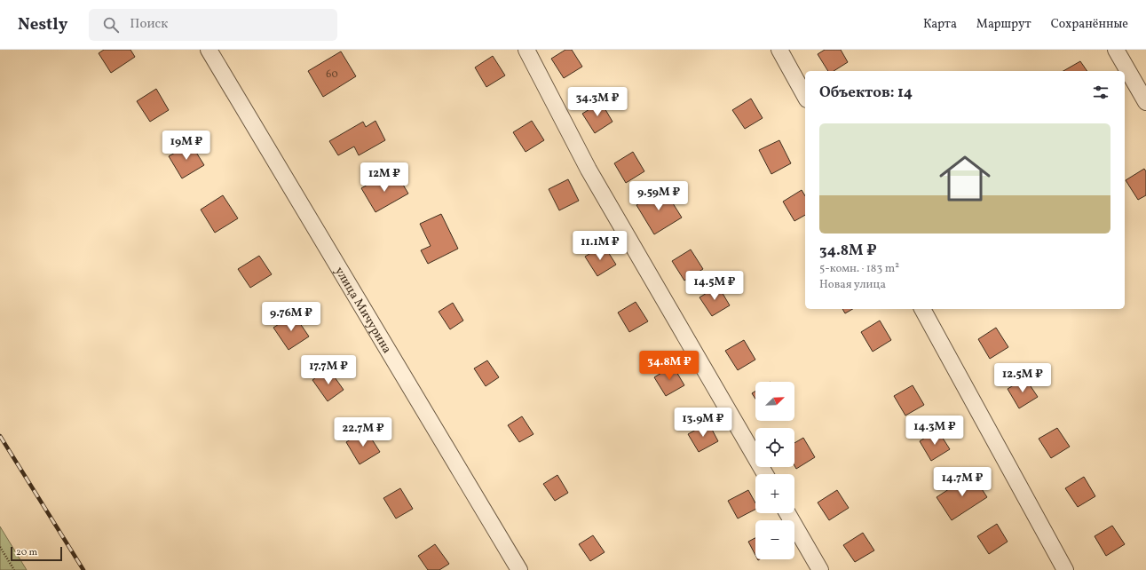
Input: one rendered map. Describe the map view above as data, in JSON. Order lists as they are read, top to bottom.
{
  "streets": {
    "street": ["улица Мичурина"]
  },
  "house_numbers": ["60"],
  "scale_bar": "20 m",
  "north": "top right",
  "page": {
    "header": "Nestly",
    "search": "Поиск",
    "nav": ["Карта", "Маршрут", "Сохранённые"],
    "heading": "Объектов: 14",
    "price": [
      "34.3M ₽",
      "19M ₽",
      "12M ₽",
      "9.59M ₽",
      "11.1M ₽",
      "14.5M ₽",
      "9.76M ₽",
      "34.8M ₽",
      "17.7M ₽",
      "12.5M ₽",
      "13.9M ₽",
      "14.3M ₽",
      "22.7M ₽",
      "14.7M ₽"
    ],
    "list": [
      {
        "name": "34.8M ₽",
        "note": "5-комн. · 183 m² · Новая улица"
      }
    ],
    "map_buttons": ["+", "−"],
    "scale": "20 m"
  }
}
